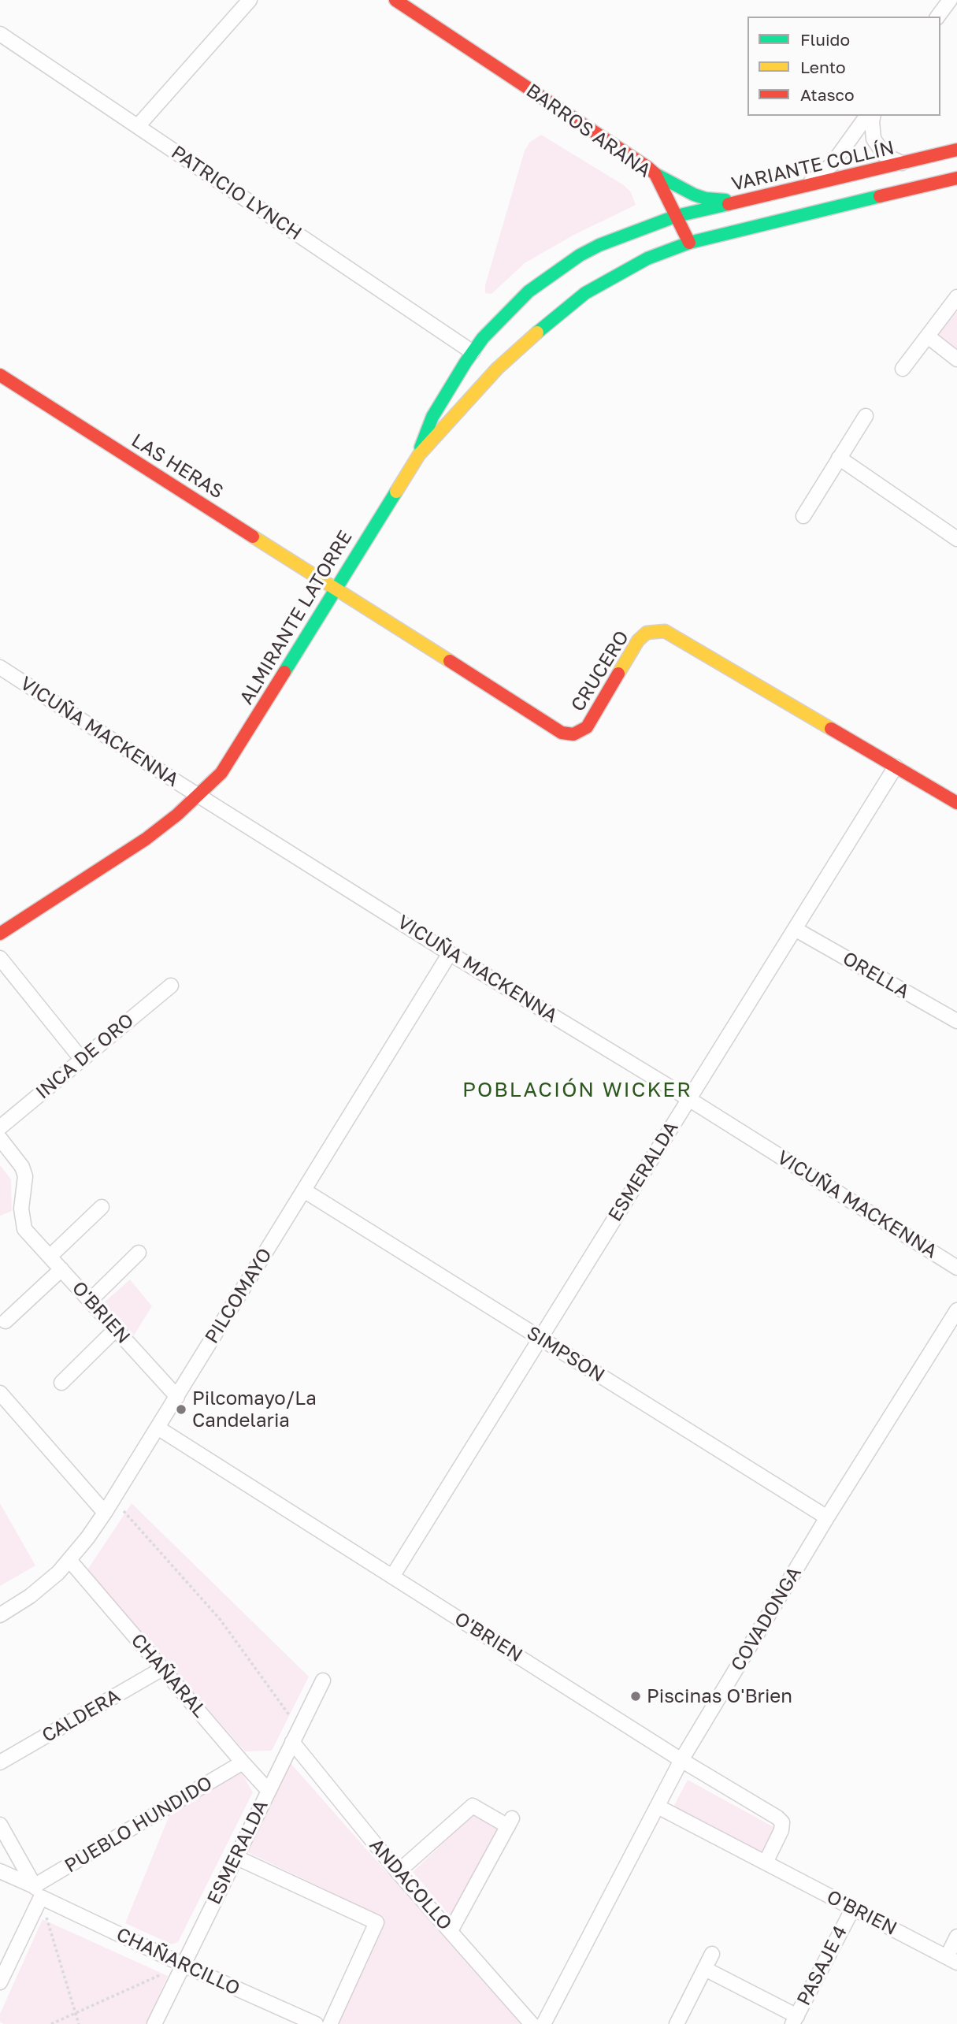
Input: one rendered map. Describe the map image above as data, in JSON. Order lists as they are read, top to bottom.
{
  "streets": {
    "main road": [
      "BARROS ARANA",
      "VARIANTE COLLÍN",
      "LAS HERAS",
      "ALMIRANTE LATORRE",
      "CRUCERO"
    ],
    "street": [
      "PATRICIO LYNCH",
      "VICUÑA MACKENNA",
      "ORELLA",
      "INCA DE ORO",
      "ESMERALDA",
      "PILCOMAYO",
      "O'BRIEN",
      "SIMPSON",
      "COVADONGA",
      "CHAÑARAL",
      "CALDERA",
      "PUEBLO HUNDIDO",
      "ANDACOLLO",
      "CHAÑARCILLO",
      "PASAJE 4"
    ]
  },
  "crossings": [
    ["BARROS ARANA", "VARIANTE COLLÍN"],
    ["BARROS ARANA", "ALMIRANTE LATORRE"],
    ["VARIANTE COLLÍN", "ALMIRANTE LATORRE"],
    ["PATRICIO LYNCH", "ALMIRANTE LATORRE"],
    ["LAS HERAS", "ALMIRANTE LATORRE"],
    ["LAS HERAS", "CRUCERO"],
    ["ALMIRANTE LATORRE", "CRUCERO"],
    ["ALMIRANTE LATORRE", "VICUÑA MACKENNA"],
    ["CRUCERO", "ESMERALDA"],
    ["VICUÑA MACKENNA", "ESMERALDA"],
    ["VICUÑA MACKENNA", "PILCOMAYO"],
    ["ORELLA", "ESMERALDA"],
    ["ESMERALDA", "O'BRIEN"],
    ["ESMERALDA", "SIMPSON"],
    ["ESMERALDA", "CHAÑARAL"],
    ["ESMERALDA", "ANDACOLLO"],
    ["ESMERALDA", "CHAÑARCILLO"],
    ["PILCOMAYO", "O'BRIEN"],
    ["PILCOMAYO", "SIMPSON"],
    ["PILCOMAYO", "CHAÑARAL"],
    ["O'BRIEN", "COVADONGA"],
    ["O'BRIEN", "PASAJE 4"],
    ["SIMPSON", "COVADONGA"],
    ["CHAÑARAL", "CALDERA"],
    ["CHAÑARAL", "PUEBLO HUNDIDO"],
    ["PUEBLO HUNDIDO", "CHAÑARCILLO"]
  ],
  "districts": ["POBLACIÓN WICKER"],
  "places": ["Pilcomayo/La Candelaria", "Piscinas O'Brien"],
  "legend": ["Fluido", "Lento", "Atasco"]
}
